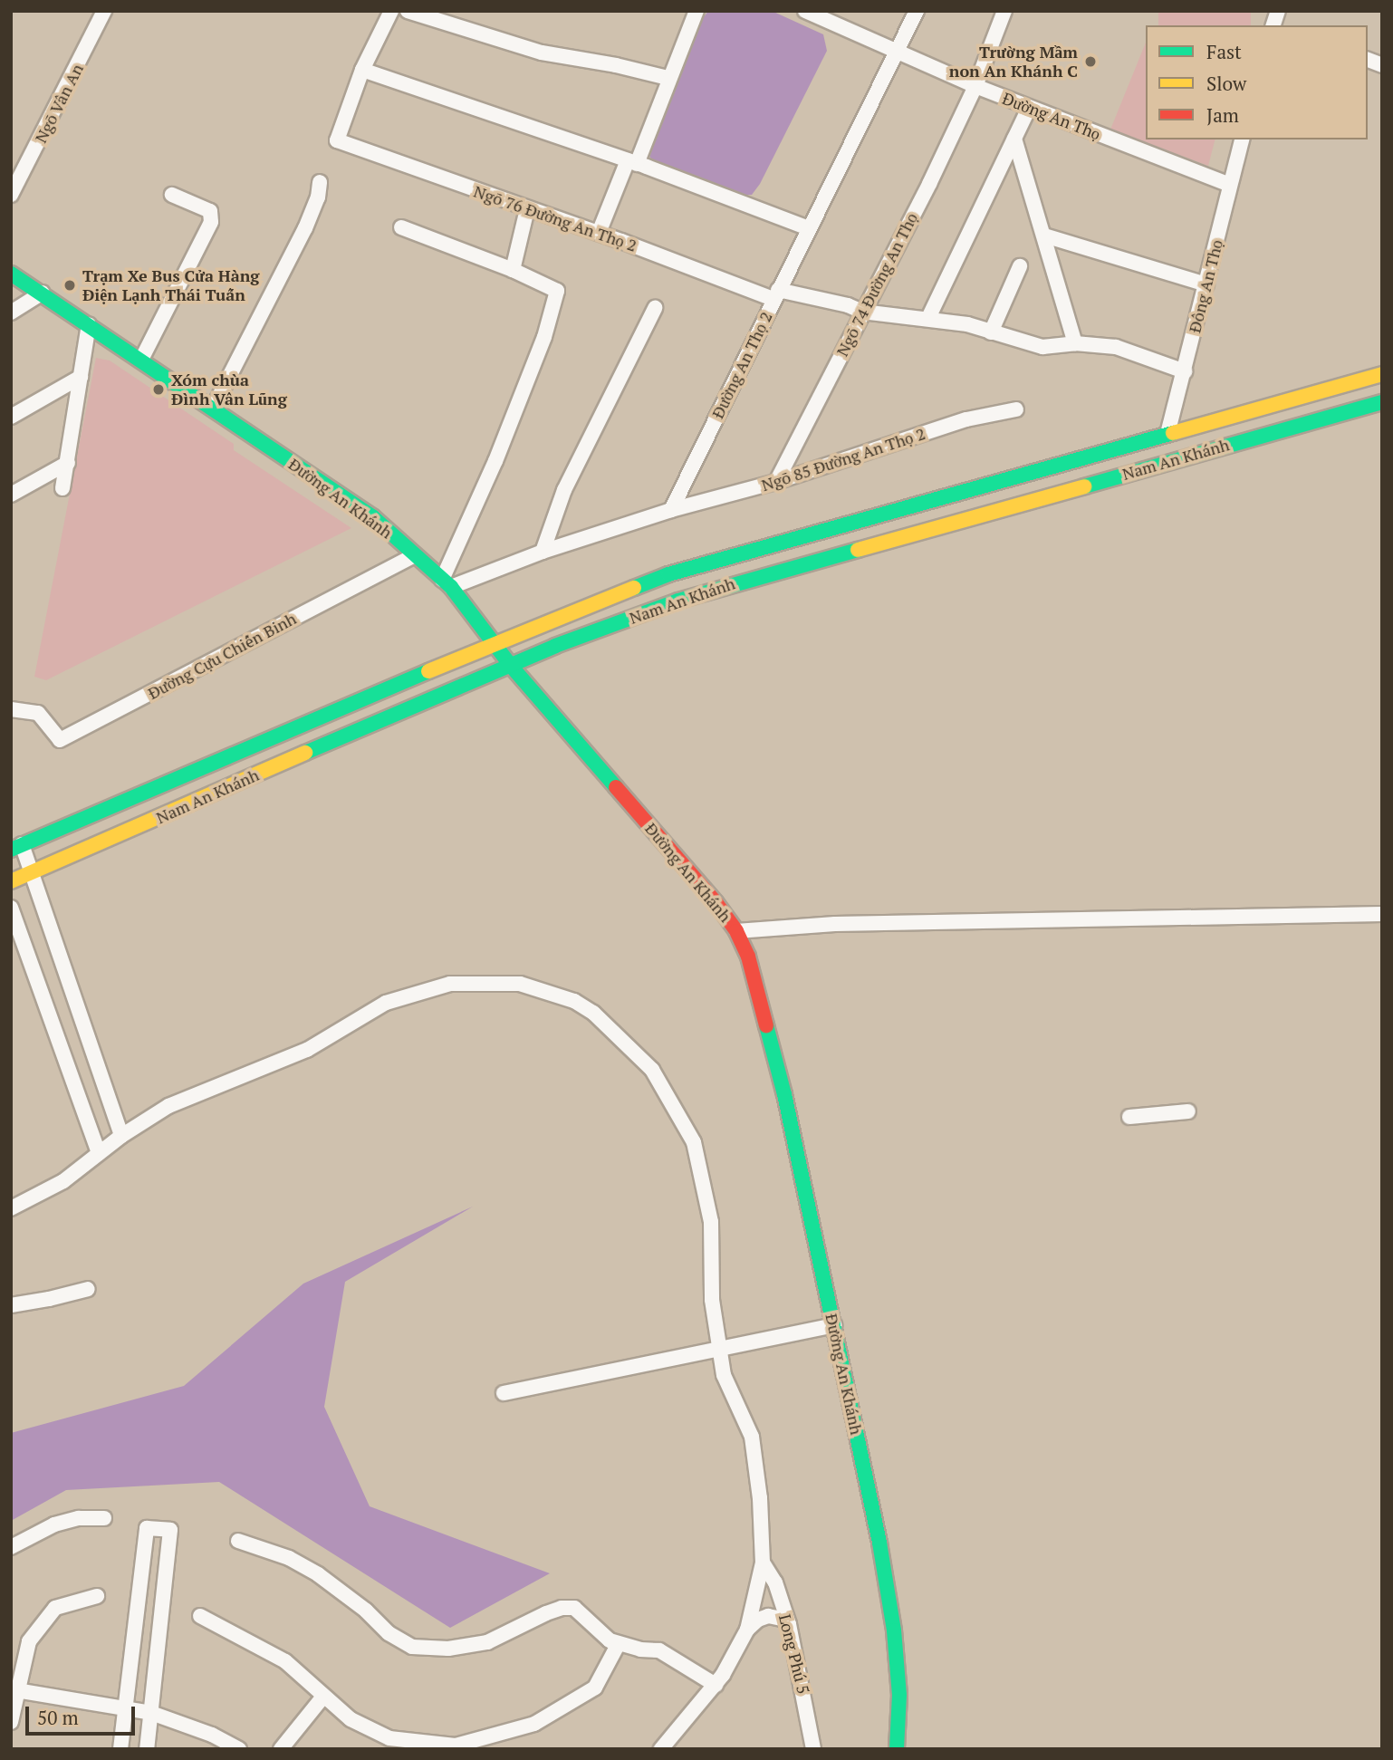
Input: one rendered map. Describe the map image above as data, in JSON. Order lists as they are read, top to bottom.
{
  "streets": {
    "street": [
      "Ngõ Vân An",
      "Đường An Thọ",
      "Ngõ 76 Đường An Thọ 2",
      "Ngõ 74 Đường An Thọ",
      "Đông An Thọ",
      "Đường An Thọ 2",
      "Ngõ 85 Đường An Thọ 2",
      "Nam An Khánh",
      "Đường An Khánh",
      "Đường Cựu Chiến Binh",
      "Long Phú 5"
    ]
  },
  "crossings": [
    ["Đường An Thọ", "Ngõ 74 Đường An Thọ"],
    ["Đường An Thọ", "Đông An Thọ"],
    ["Đường An Thọ", "Đường An Thọ 2"],
    ["Ngõ 76 Đường An Thọ 2", "Ngõ 74 Đường An Thọ"],
    ["Ngõ 76 Đường An Thọ 2", "Đông An Thọ"],
    ["Ngõ 76 Đường An Thọ 2", "Đường An Thọ 2"],
    ["Ngõ 74 Đường An Thọ", "Ngõ 85 Đường An Thọ 2"],
    ["Đông An Thọ", "Nam An Khánh"],
    ["Đường An Thọ 2", "Ngõ 85 Đường An Thọ 2"],
    ["Nam An Khánh", "Đường An Khánh"],
    ["Đường An Khánh", "Đường Cựu Chiến Binh"]
  ],
  "places": ["Trường Mầm non An Khánh C", "Trạm Xe Bus Cửa Hàng Điện Lạnh Thái Tuấn", "Xóm chùa Đình Vân Lũng"],
  "legend": ["Fast", "Slow", "Jam"],
  "scale_bar": "50 m"
}
